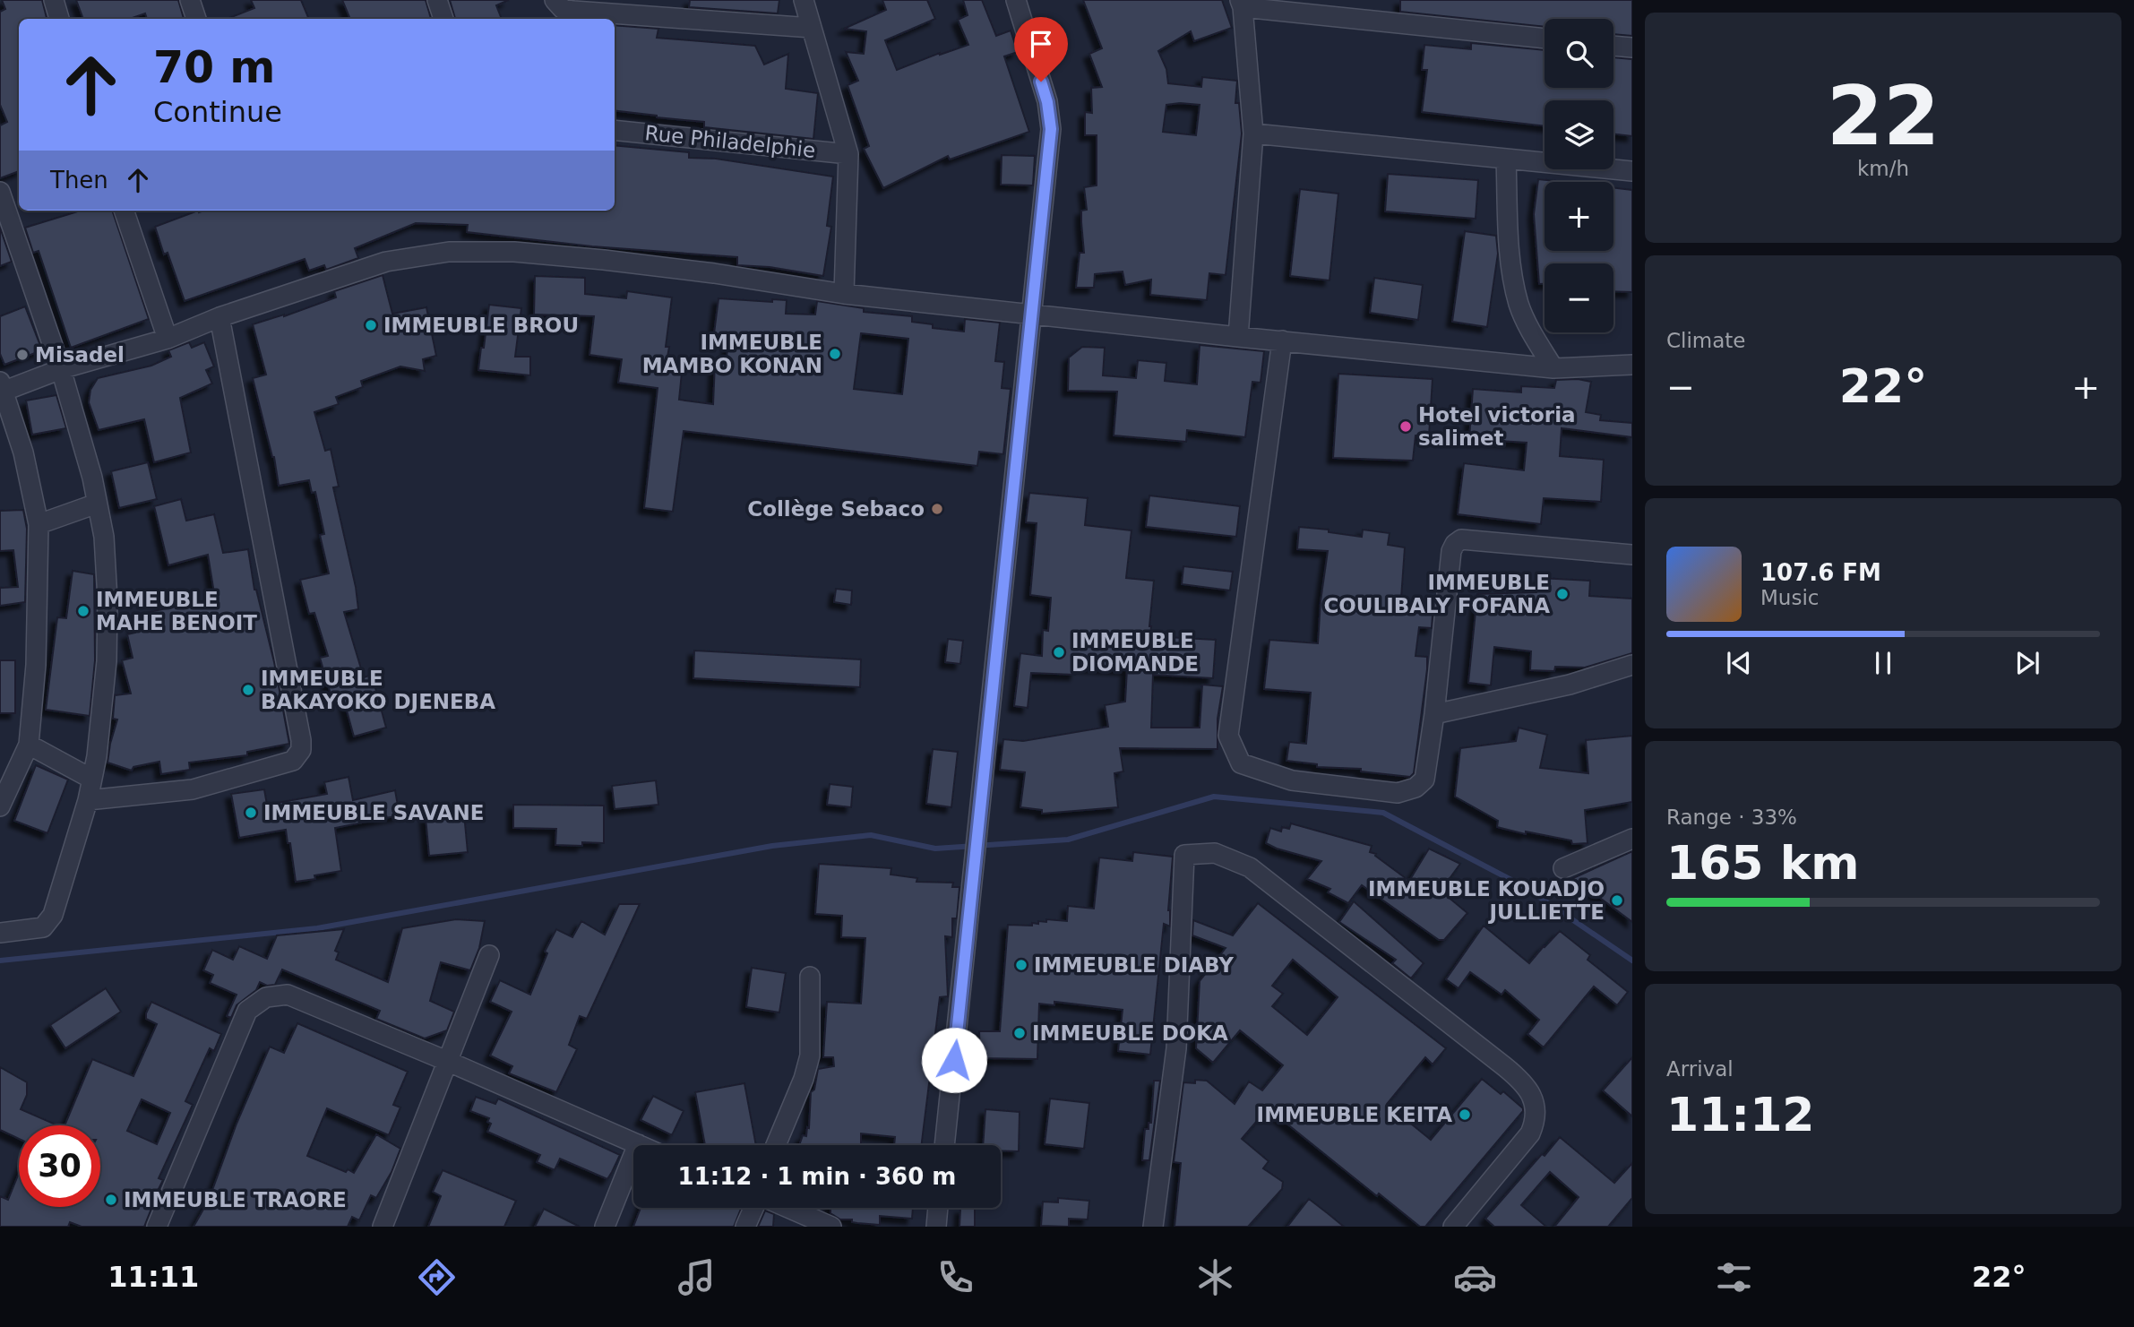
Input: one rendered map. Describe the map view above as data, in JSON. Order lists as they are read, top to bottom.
{
  "streets": {
    "street": ["Rue Philadelphie"]
  },
  "places": [
    "IMMEUBLE BROU",
    "IMMEUBLE MAMBO KONAN",
    "Misadel",
    "Hotel victoria salimet",
    "Collège Sebaco",
    "IMMEUBLE COULIBALY FOFANA",
    "IMMEUBLE MAHE BENOIT",
    "IMMEUBLE DIOMANDE",
    "IMMEUBLE BAKAYOKO DJENEBA",
    "IMMEUBLE SAVANE",
    "IMMEUBLE KOUADJO JULLIETTE",
    "IMMEUBLE DIABY",
    "IMMEUBLE DOKA",
    "IMMEUBLE KEITA",
    "IMMEUBLE TRAORE"
  ],
  "page": {
    "tile": [
      ["22", "km/h"],
      "Climate",
      ["Range · 33%", "165 km"],
      ["Arrival", "11:12"]
    ],
    "map_buttons": ["+", "−"],
    "turn": ["70 m", "Continue"],
    "then": "Then",
    "heat": ["−", "22°", "+"],
    "song": ["107.6 FM", "Music"],
    "limit": "30",
    "trip": "11:12 · 1 min · 360 m",
    "tabs": ["11:11", "22°"]
  }
}
